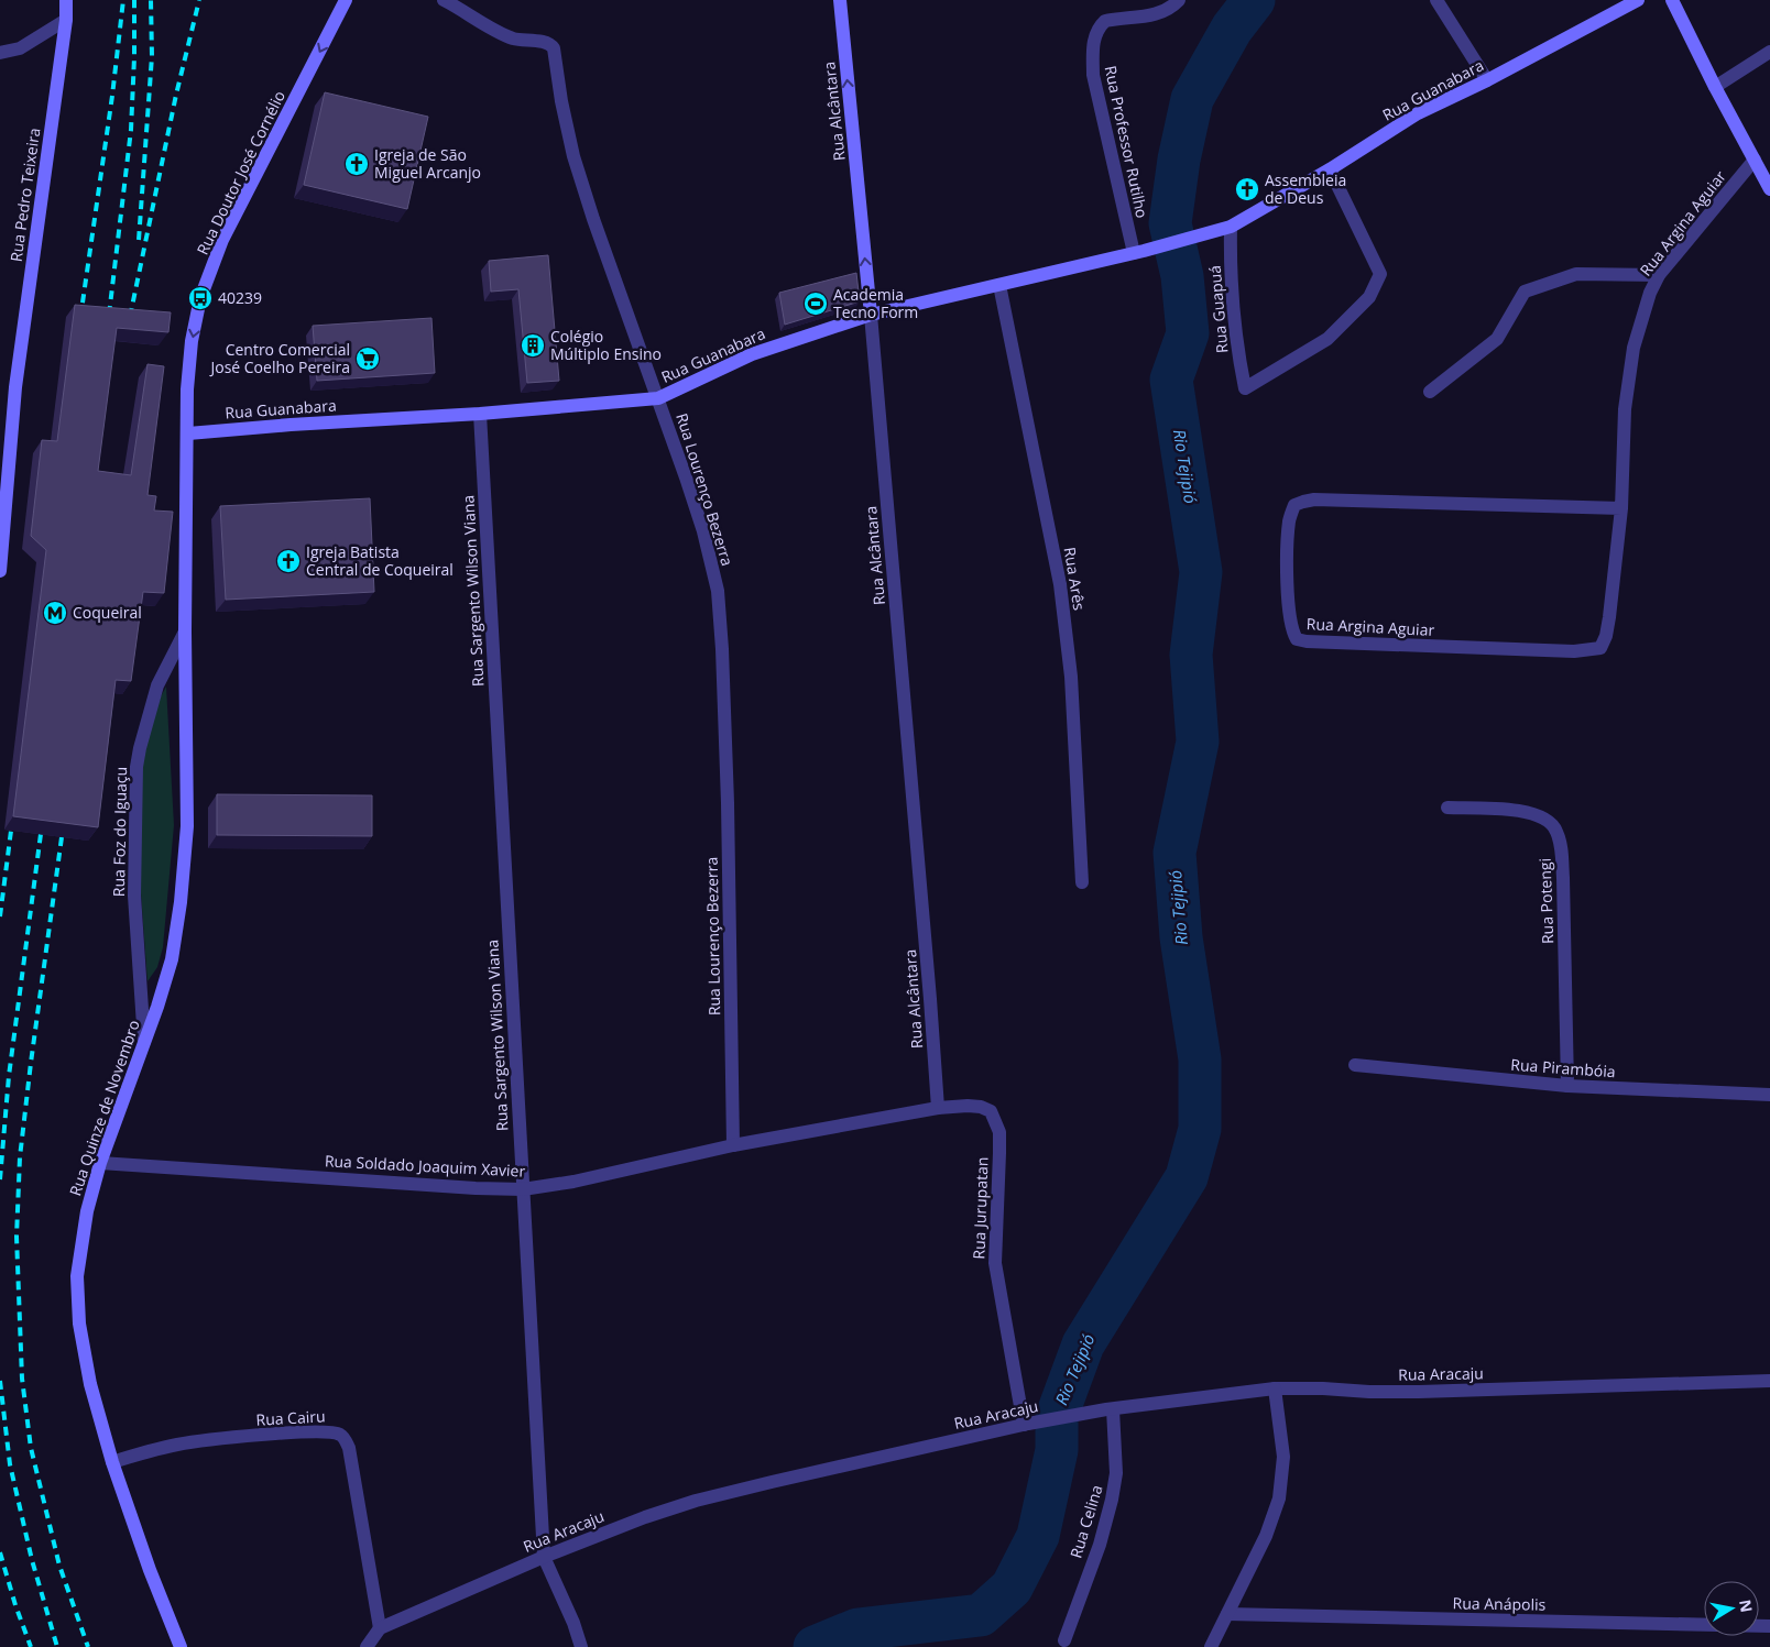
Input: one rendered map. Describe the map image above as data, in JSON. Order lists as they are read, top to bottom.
{
  "streets": {
    "street": [
      "Rua Guanabara",
      "Rua Alcântara",
      "Rua Professor Rutilho",
      "Rua Doutor José Cornélio",
      "Rua Pedro Teixeira",
      "Rua Argina Aguiar",
      "Rua Guapuá",
      "Rua Lourenço Bezerra",
      "Rua Arês",
      "Rua Sargento Wilson Viana",
      "Rua Foz do Iguaçu",
      "Rua Potengi",
      "Rua Pirambóia",
      "Rua Quinze de Novembro",
      "Rua Soldado Joaquim Xavier",
      "Rua Jurupatan",
      "Rua Aracaju",
      "Rua Cairu",
      "Rua Celina",
      "Rua Anápolis"
    ]
  },
  "crossings": [
    ["Rua Guanabara", "Rua Alcântara"],
    ["Rua Guanabara", "Rua Professor Rutilho"],
    ["Rua Guanabara", "Rua Doutor José Cornélio"],
    ["Rua Guanabara", "Rua Guapuá"],
    ["Rua Guanabara", "Rua Lourenço Bezerra"],
    ["Rua Guanabara", "Rua Arês"],
    ["Rua Guanabara", "Rua Sargento Wilson Viana"],
    ["Rua Alcântara", "Rua Soldado Joaquim Xavier"],
    ["Rua Alcântara", "Rua Jurupatan"],
    ["Rua Doutor José Cornélio", "Rua Foz do Iguaçu"],
    ["Rua Doutor José Cornélio", "Rua Quinze de Novembro"],
    ["Rua Lourenço Bezerra", "Rua Soldado Joaquim Xavier"],
    ["Rua Sargento Wilson Viana", "Rua Soldado Joaquim Xavier"],
    ["Rua Sargento Wilson Viana", "Rua Aracaju"],
    ["Rua Foz do Iguaçu", "Rua Quinze de Novembro"],
    ["Rua Potengi", "Rua Pirambóia"],
    ["Rua Quinze de Novembro", "Rua Soldado Joaquim Xavier"],
    ["Rua Quinze de Novembro", "Rua Cairu"],
    ["Rua Soldado Joaquim Xavier", "Rua Jurupatan"],
    ["Rua Jurupatan", "Rua Aracaju"],
    ["Rua Aracaju", "Rua Cairu"],
    ["Rua Aracaju", "Rua Celina"]
  ],
  "one_way": ["Rua Doutor José Cornélio"],
  "water": ["Rio Tejipió"],
  "places": {
    "church": ["Igreja de São Miguel Arcanjo", "Assembleia de Deus", "Igreja Batista Central de Coqueiral"],
    "bus stop": ["40239"],
    "sports": ["Academia Tecno Form"],
    "building": ["Colégio Múltiplo Ensino"],
    "supermarket": ["Centro Comercial José Coelho Pereira"],
    "metro station": ["Coqueiral"]
  },
  "north": "right"
}
